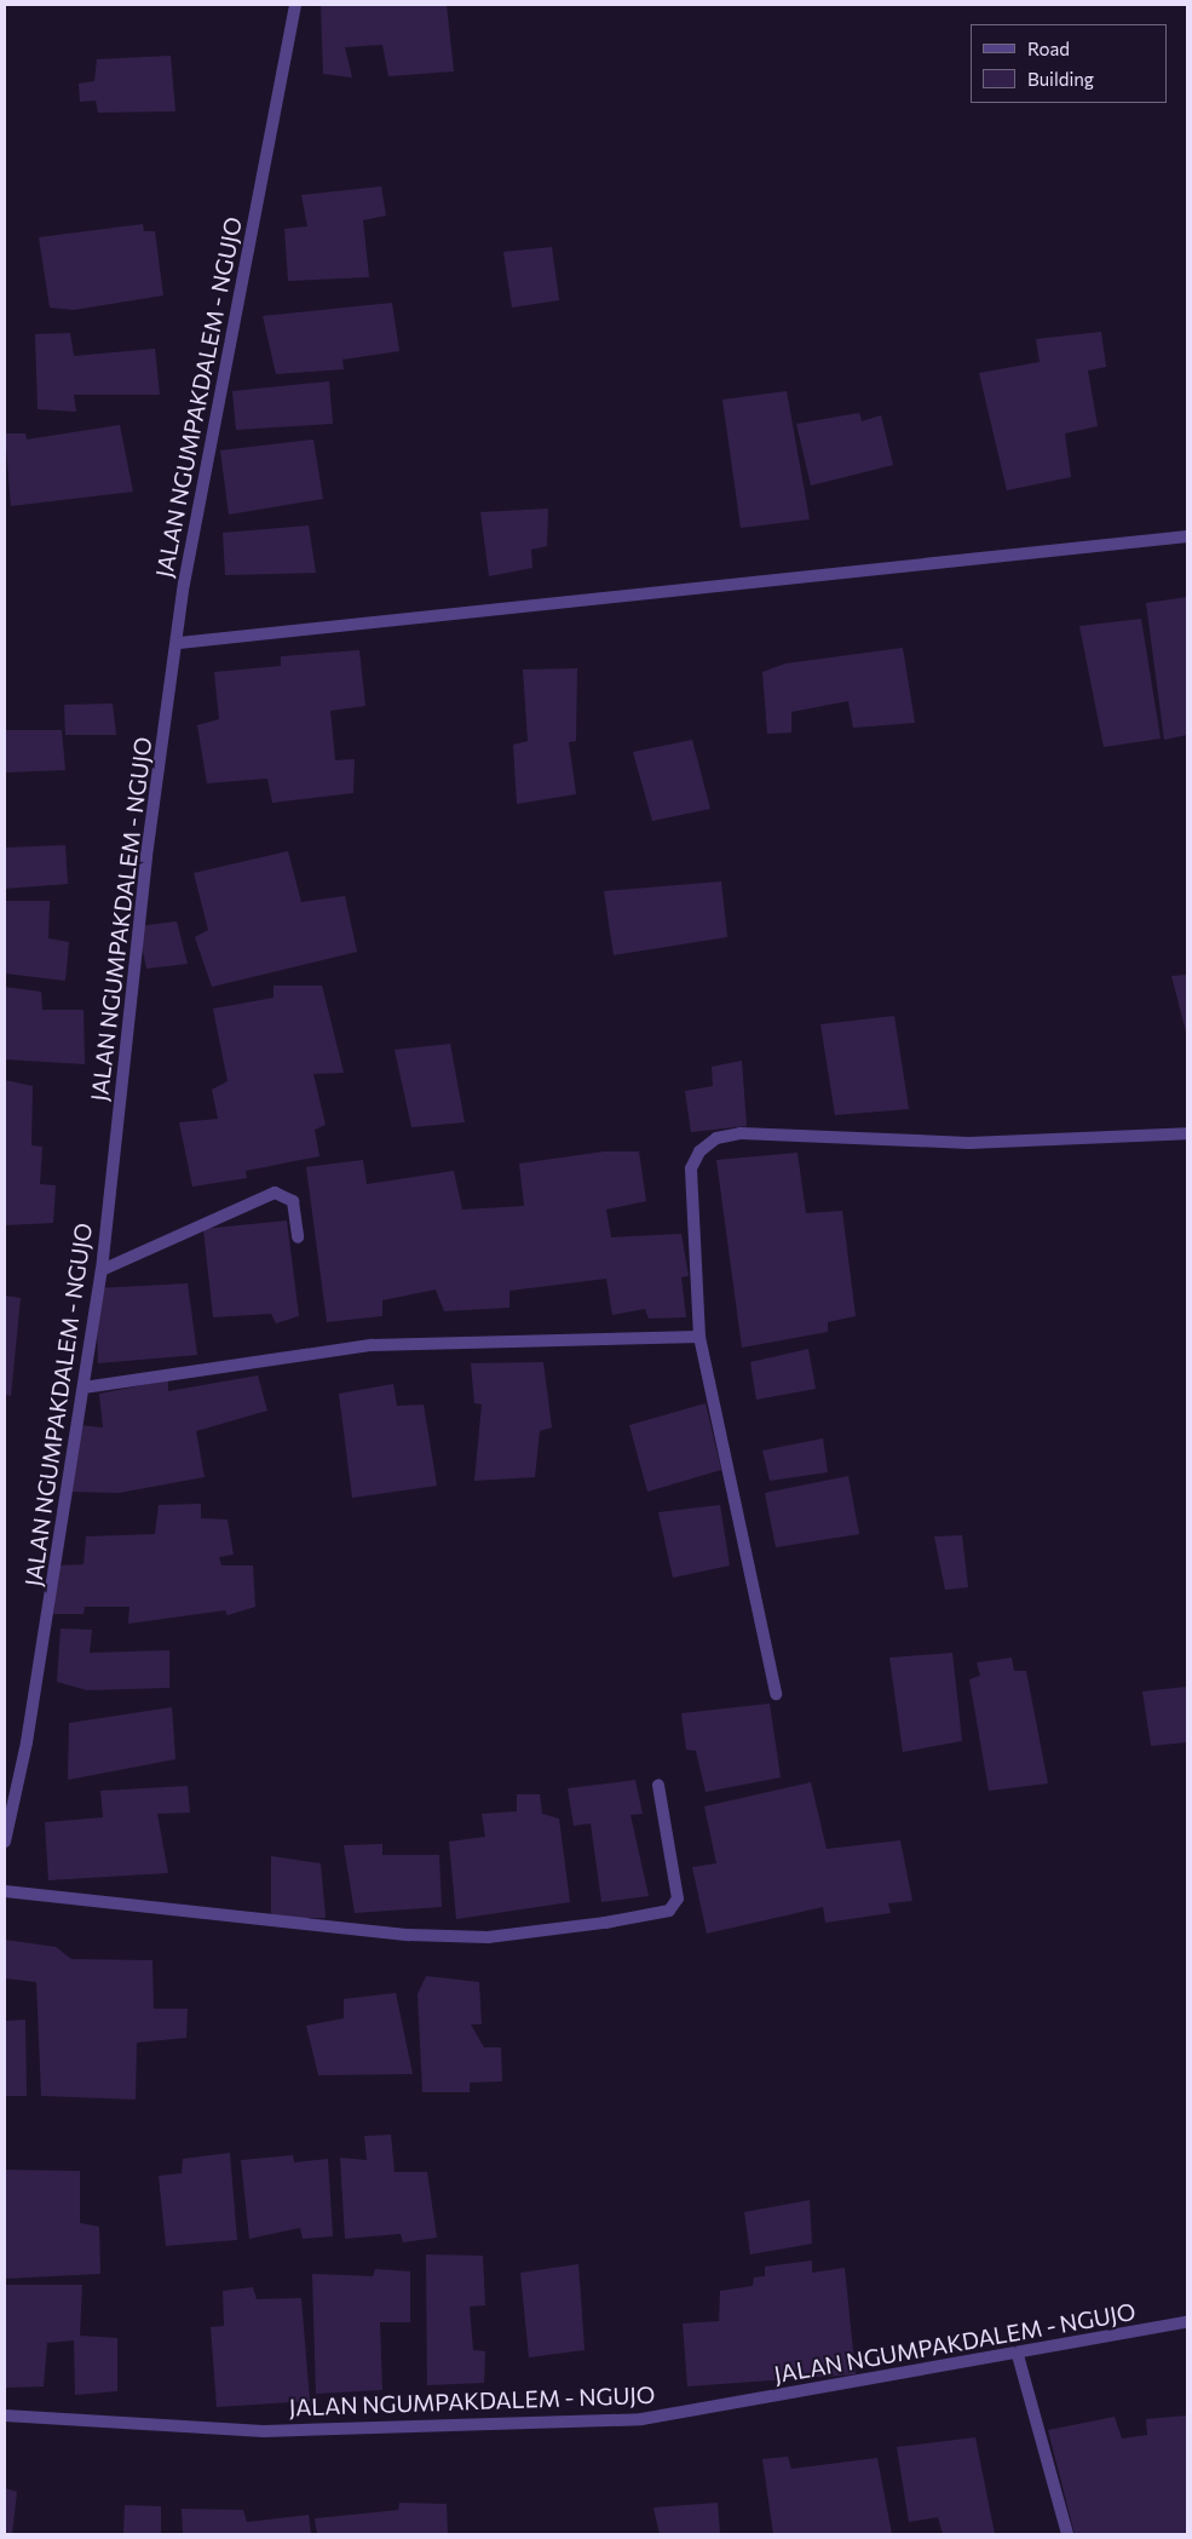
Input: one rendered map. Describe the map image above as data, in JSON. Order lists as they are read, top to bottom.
{
  "streets": {
    "street": ["JALAN NGUMPAKDALEM - NGUJO"]
  },
  "legend": ["Road", "Building"]
}
